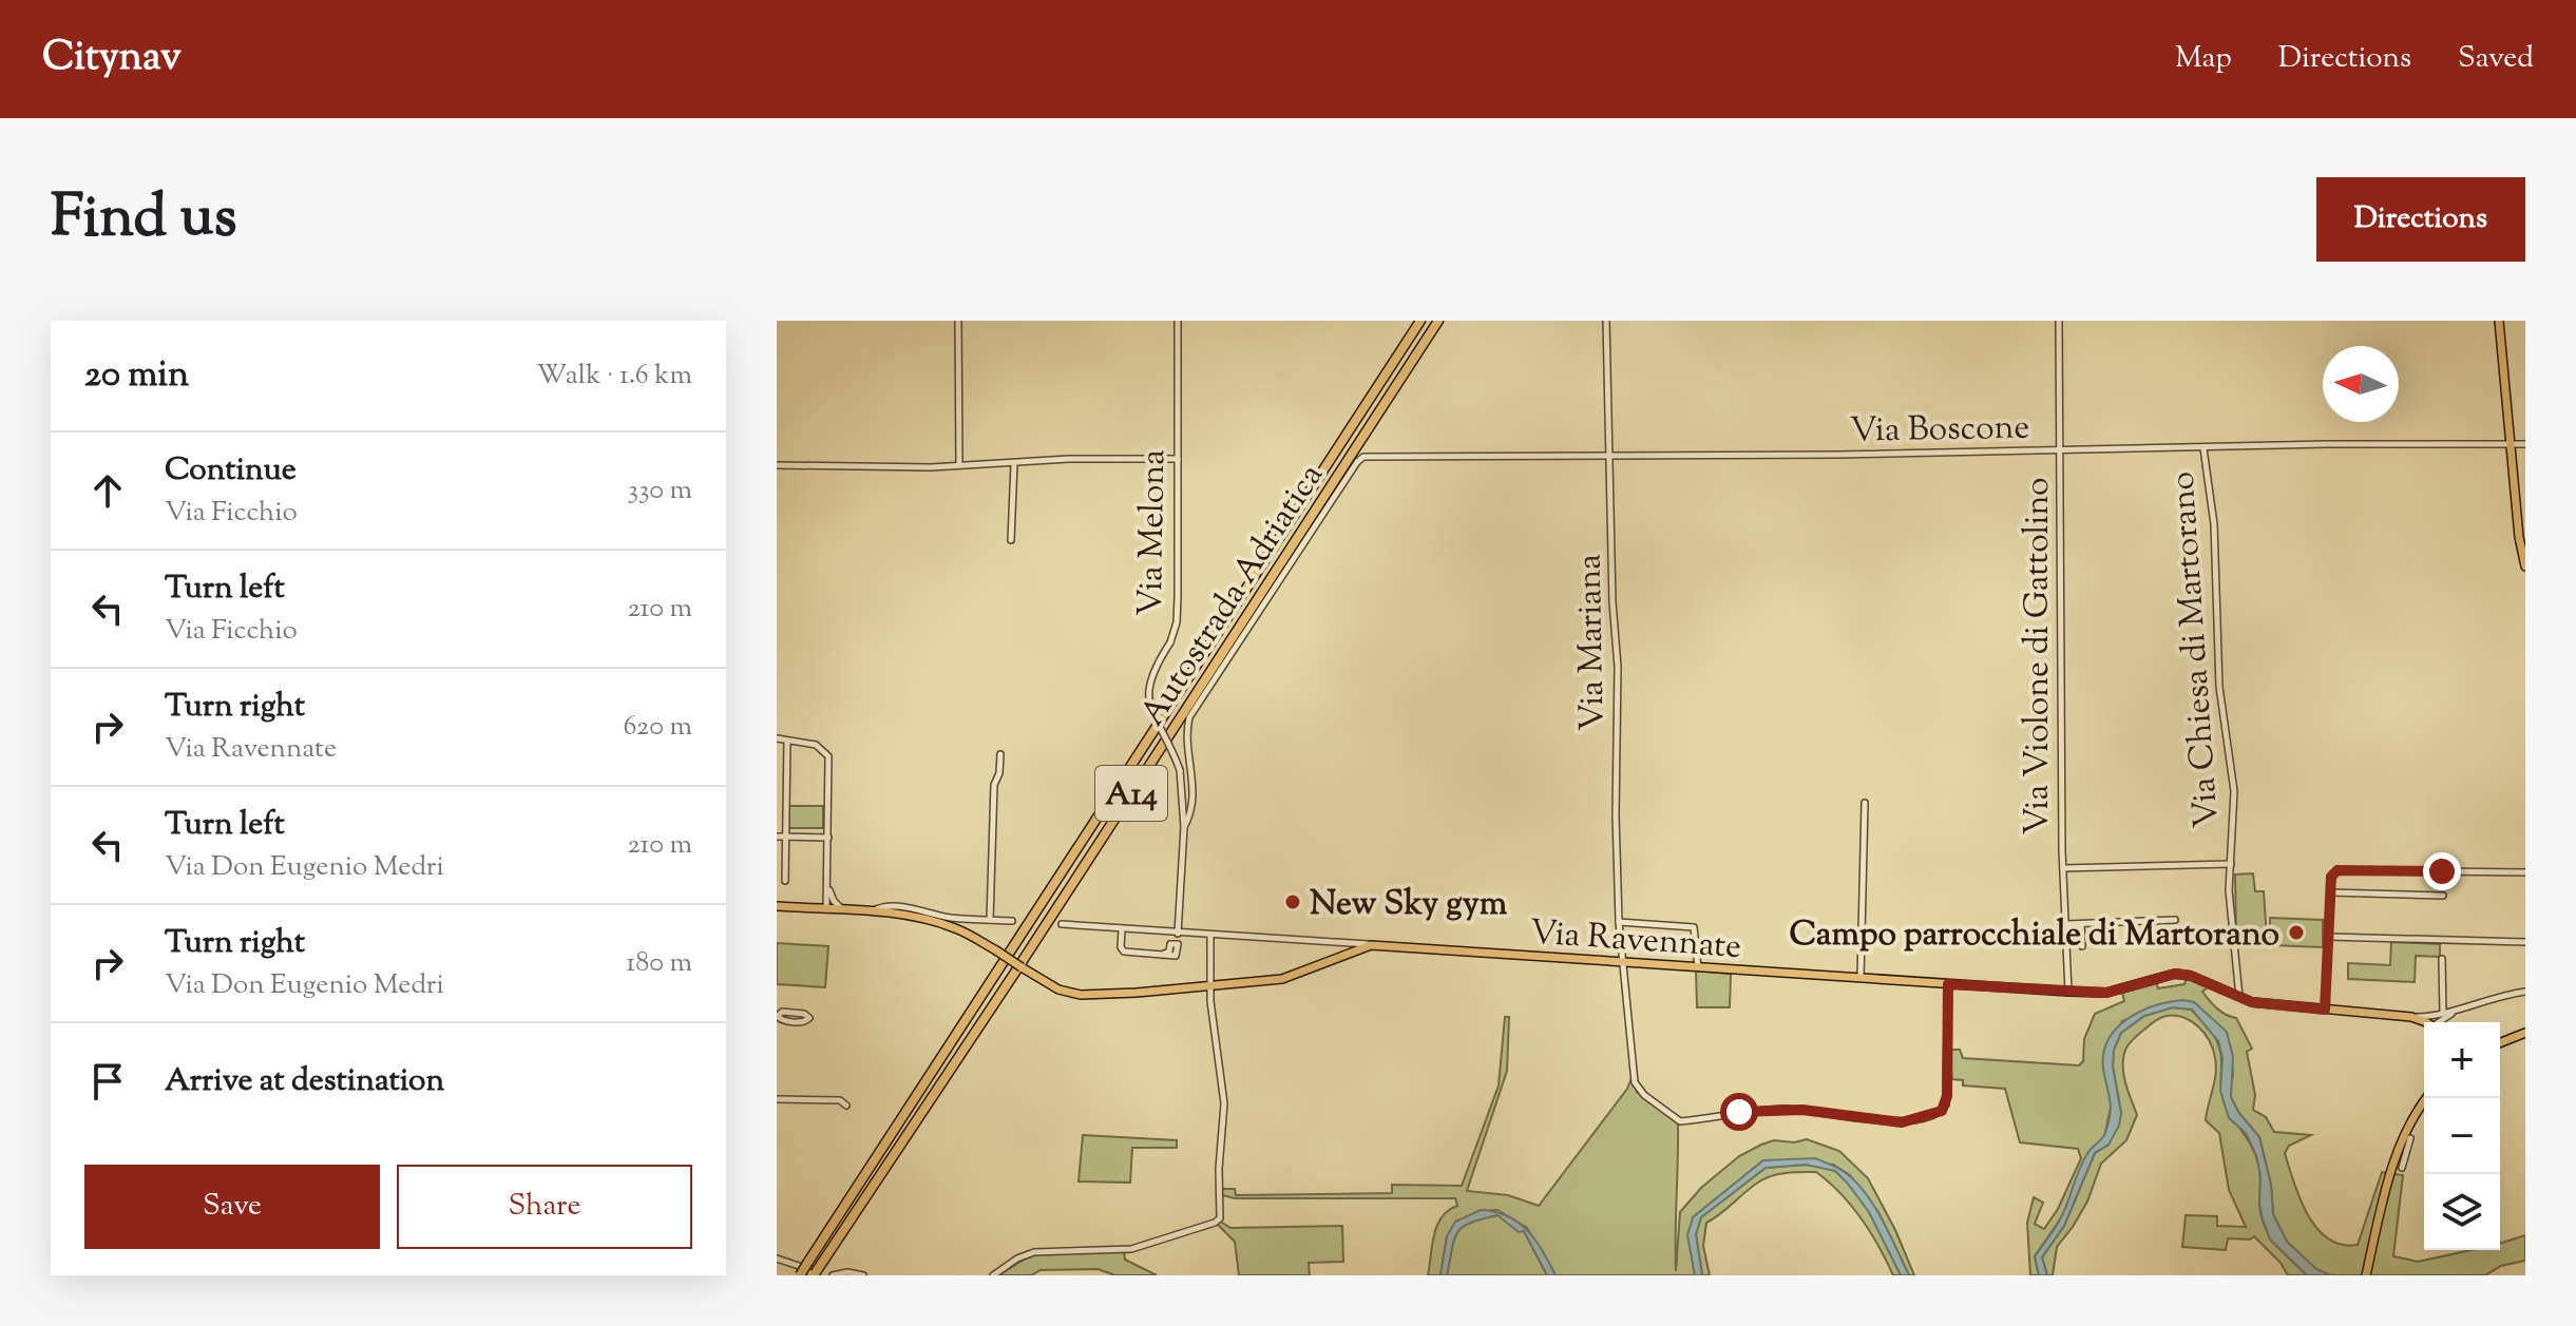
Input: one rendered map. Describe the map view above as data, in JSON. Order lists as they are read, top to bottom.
{
  "streets": {
    "highway": ["Autostrada Adriatica", "A14"],
    "main road": ["Via Ravennate"],
    "street": [
      "Via Boscone",
      "Via Melona",
      "Via Mariana",
      "Via Chiesa di Martorano",
      "Via Violone di Gattolino"
    ]
  },
  "crossings": [
    ["Via Boscone", "Via Melona"],
    ["Via Boscone", "Via Mariana"],
    ["Via Boscone", "Via Chiesa di Martorano"],
    ["Via Boscone", "Via Violone di Gattolino"],
    ["Via Melona", "Via Ravennate"],
    ["Via Mariana", "Via Ravennate"],
    ["Via Chiesa di Martorano", "Via Ravennate"],
    ["Via Violone di Gattolino", "Via Ravennate"]
  ],
  "places": ["New Sky gym", "Campo parrocchiale di Martorano"],
  "north": "left",
  "page": {
    "header": "Citynav",
    "nav": ["Map", "Directions", "Saved"],
    "title": "Find us",
    "buttons": [
      "Directions",
      ["Save", "Share"]
    ],
    "heading": ["20 min", "Walk · 1.6 km"],
    "list": [
      ["Continue", "Via Ficchio", "330 m"],
      ["Turn left", "Via Ficchio", "210 m"],
      ["Turn right", "Via Ravennate", "620 m"],
      ["Turn left", "Via Don Eugenio Medri", "210 m"],
      ["Turn right", "Via Don Eugenio Medri", "180 m"],
      "Arrive at destination"
    ],
    "map_buttons": ["+", "−"]
  }
}
